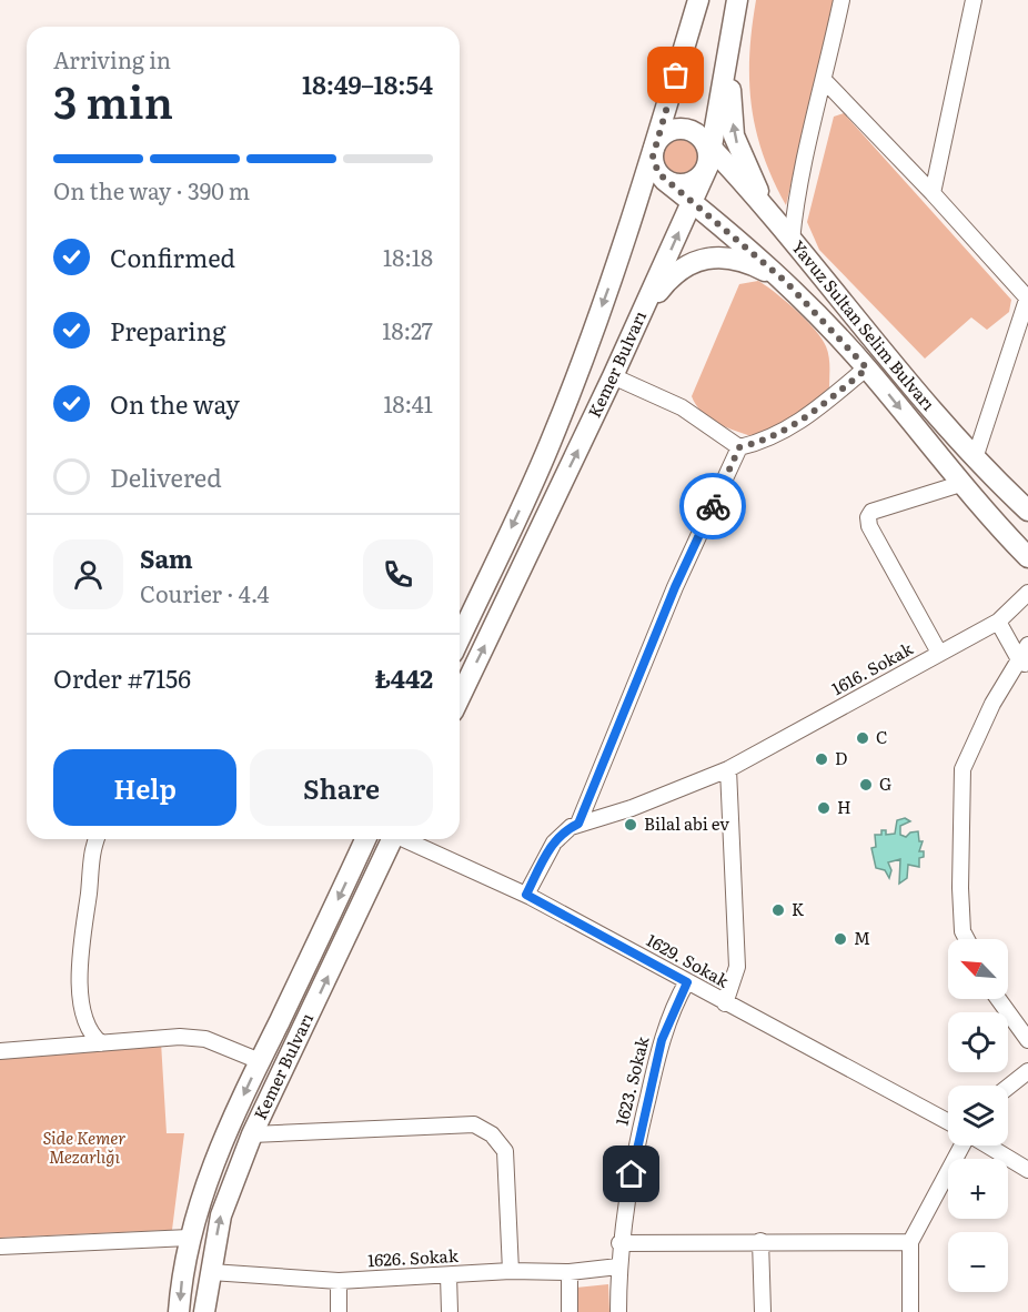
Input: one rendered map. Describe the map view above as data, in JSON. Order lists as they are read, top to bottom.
{
  "streets": {
    "main road": ["Yavuz Sultan Selim Bulvarı", "Kemer Bulvarı"],
    "street": [
      "1616. Sokak",
      "1629. Sokak",
      "1623. Sokak",
      "1626. Sokak"
    ]
  },
  "crossings": [
    ["Yavuz Sultan Selim Bulvarı", "Kemer Bulvarı"],
    ["Kemer Bulvarı", "1626. Sokak"],
    ["1629. Sokak", "1623. Sokak"],
    ["1623. Sokak", "1626. Sokak"]
  ],
  "parks": ["Side Kemer Mezarlığı"],
  "places": [
    "C",
    "D",
    "G",
    "H",
    "Bilal abi ev",
    "K",
    "M"
  ],
  "north": "top left",
  "page": {
    "heading": ["3 min", "Arriving in", "18:49–18:54"],
    "panel": [
      "Sam",
      "Courier · 4.4",
      "Order #7156",
      "₺442"
    ],
    "bar": "On the way · 390 m",
    "list": [
      ["Confirmed", "18:18"],
      ["Preparing", "18:27"],
      ["On the way", "18:41"],
      "Delivered"
    ],
    "buttons": ["Help", "Share"],
    "map_buttons": ["+", "−"]
  }
}
